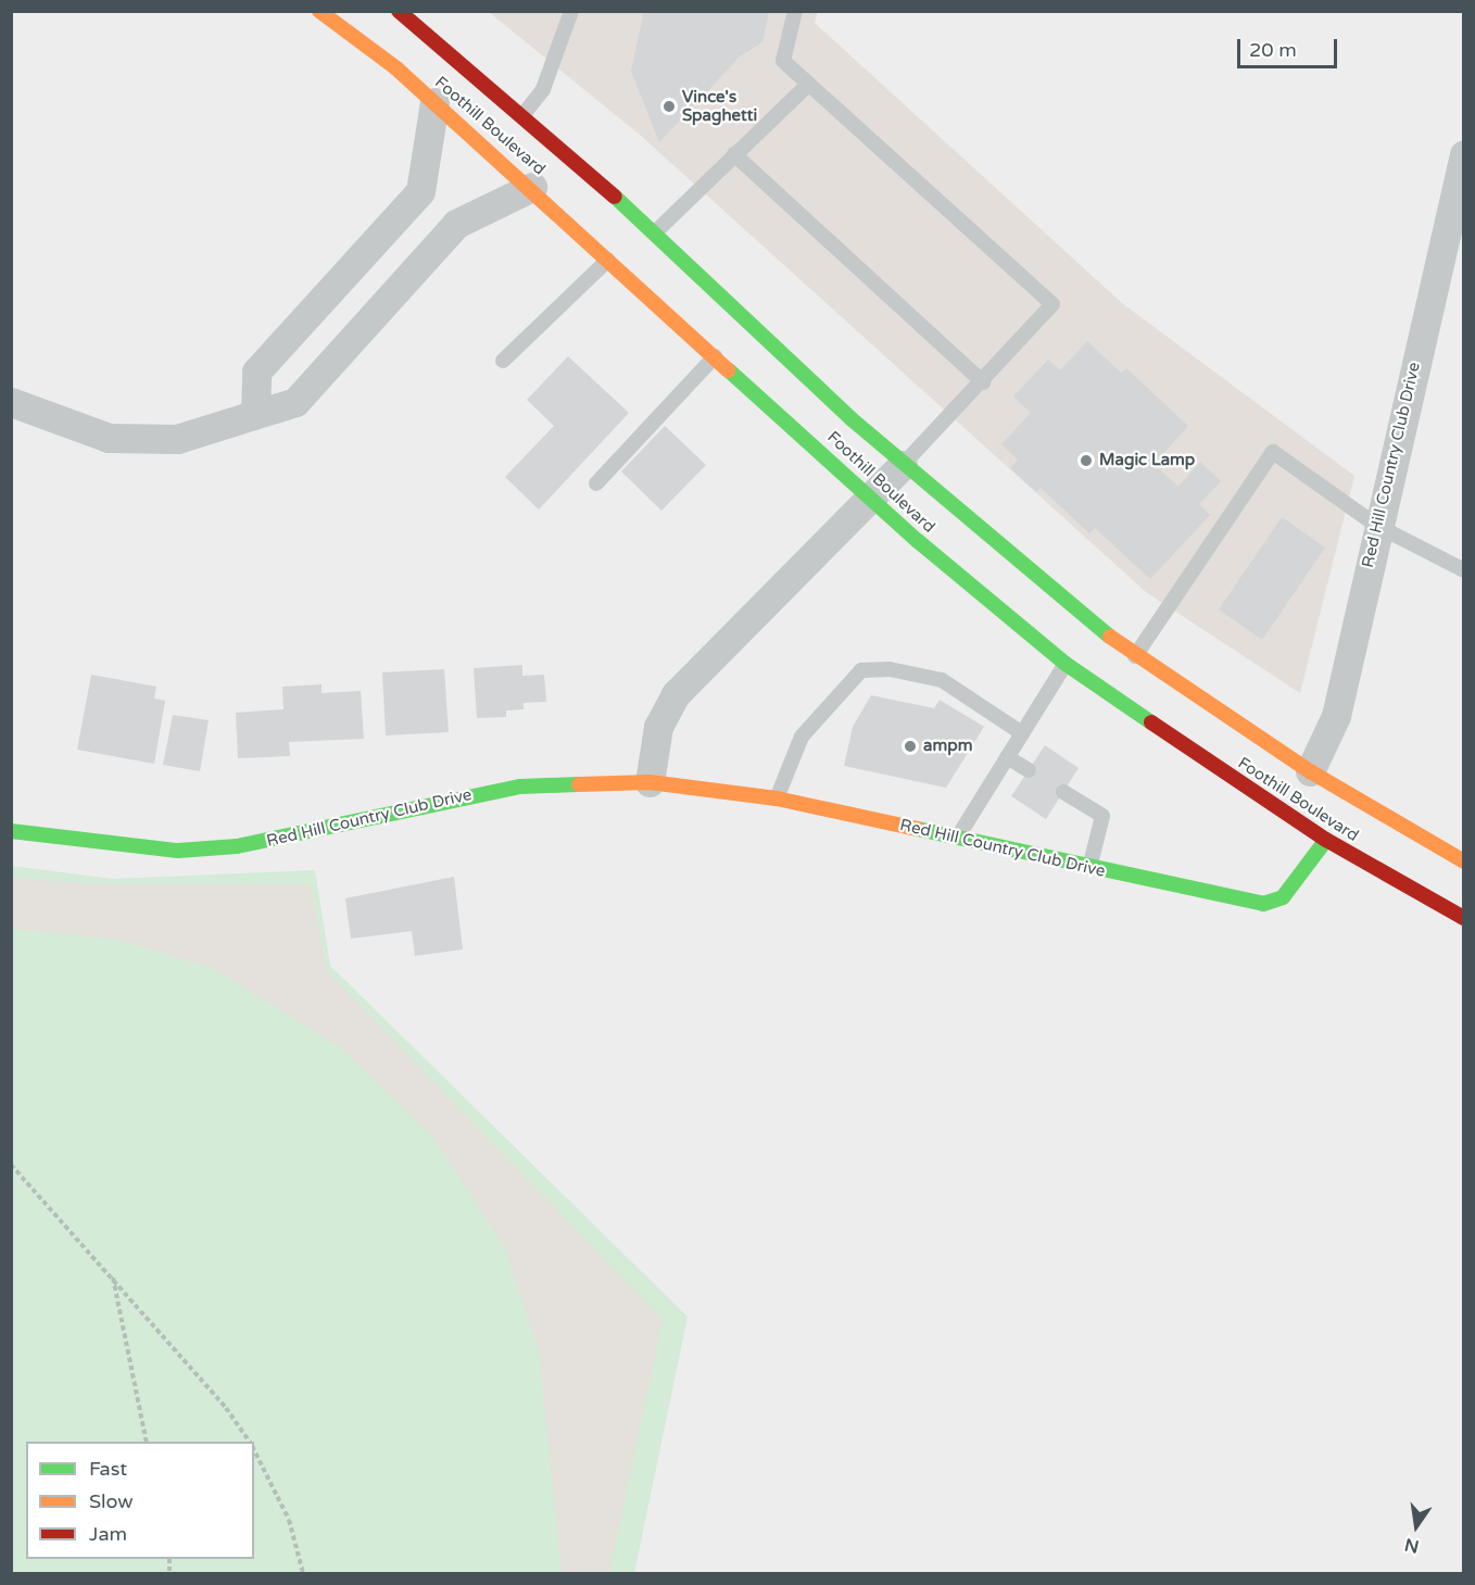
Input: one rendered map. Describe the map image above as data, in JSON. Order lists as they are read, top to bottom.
{
  "streets": {
    "main road": ["Foothill Boulevard", "Red Hill Country Club Drive"]
  },
  "crossings": [
    ["Foothill Boulevard", "Red Hill Country Club Drive"]
  ],
  "places": ["Vince's Spaghetti", "Magic Lamp", "ampm"],
  "legend": ["Fast", "Slow", "Jam"],
  "scale_bar": "20 m",
  "north": "bottom"
}
